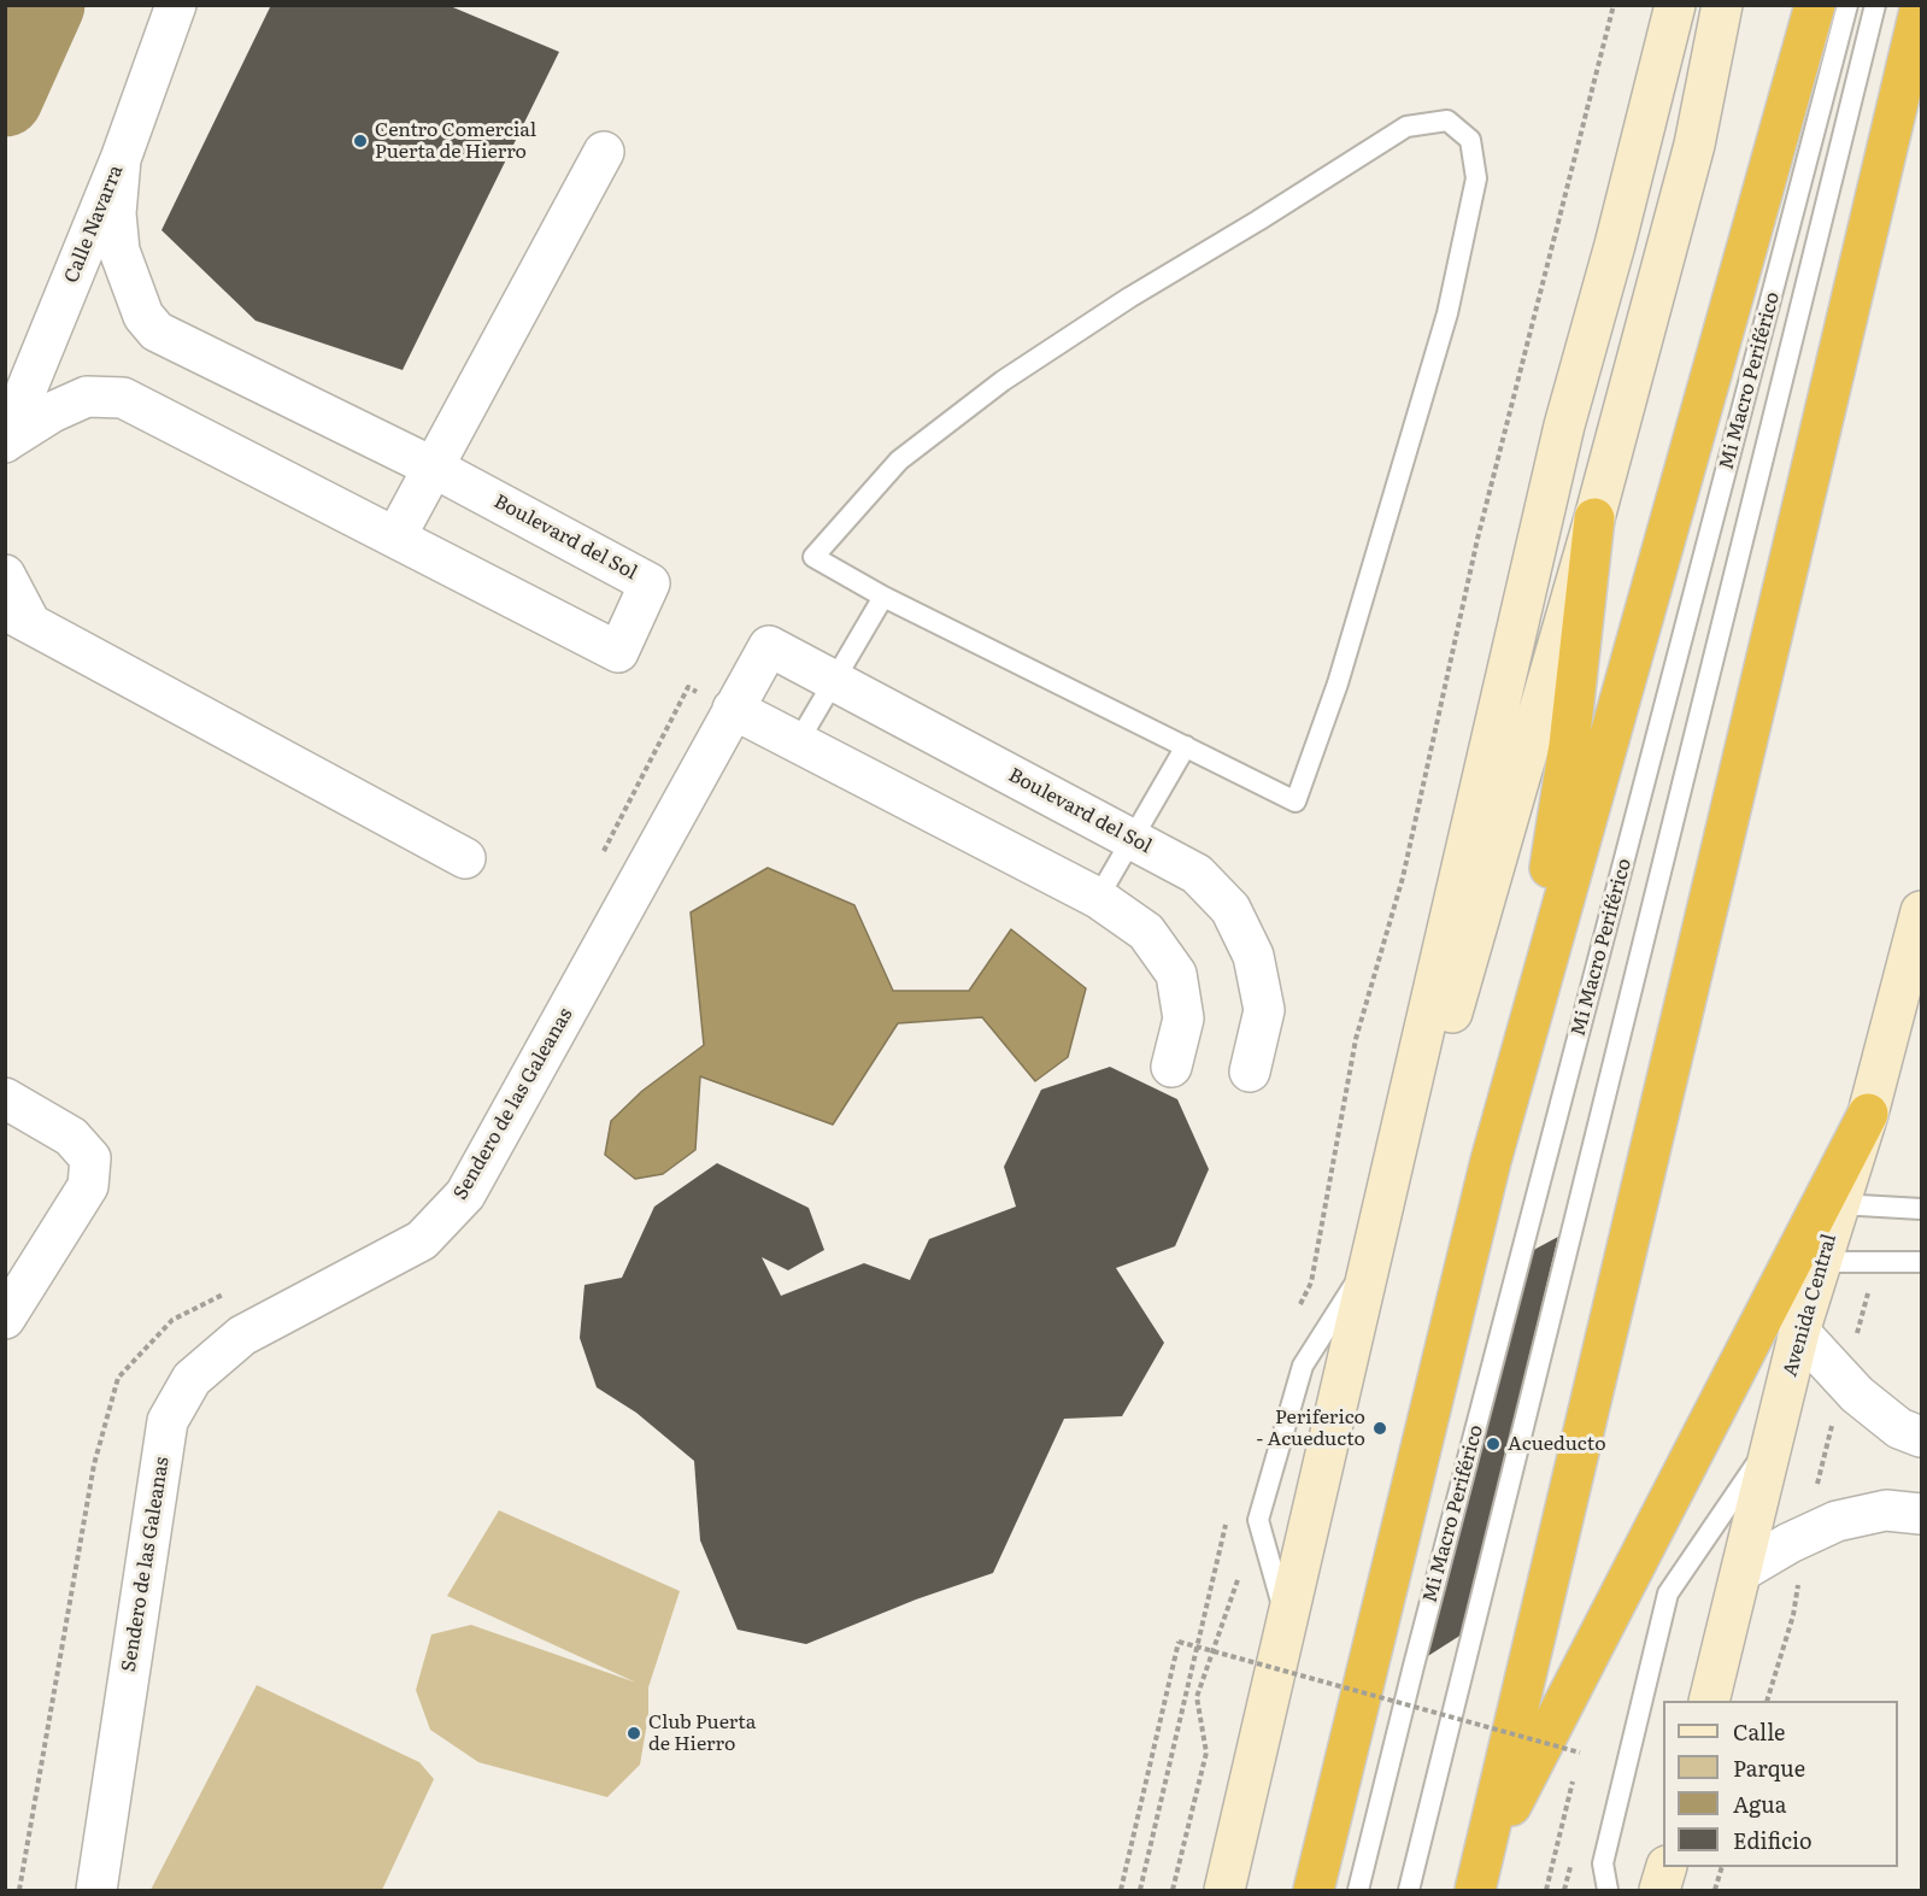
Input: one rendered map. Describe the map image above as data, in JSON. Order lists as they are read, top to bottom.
{
  "streets": {
    "main road": ["Avenida Central"],
    "street": ["Calle Navarra", "Boulevard del Sol", "Sendero de las Galeanas"],
    "lane": ["Mi Macro Periférico"]
  },
  "crossings": [
    ["Calle Navarra", "Boulevard del Sol"],
    ["Boulevard del Sol", "Sendero de las Galeanas"]
  ],
  "places": [
    "Centro Comercial Puerta de Hierro",
    "Periferico - Acueducto",
    "Acueducto",
    "Club Puerta de Hierro"
  ],
  "legend": [
    "Calle",
    "Parque",
    "Agua",
    "Edificio"
  ]
}
